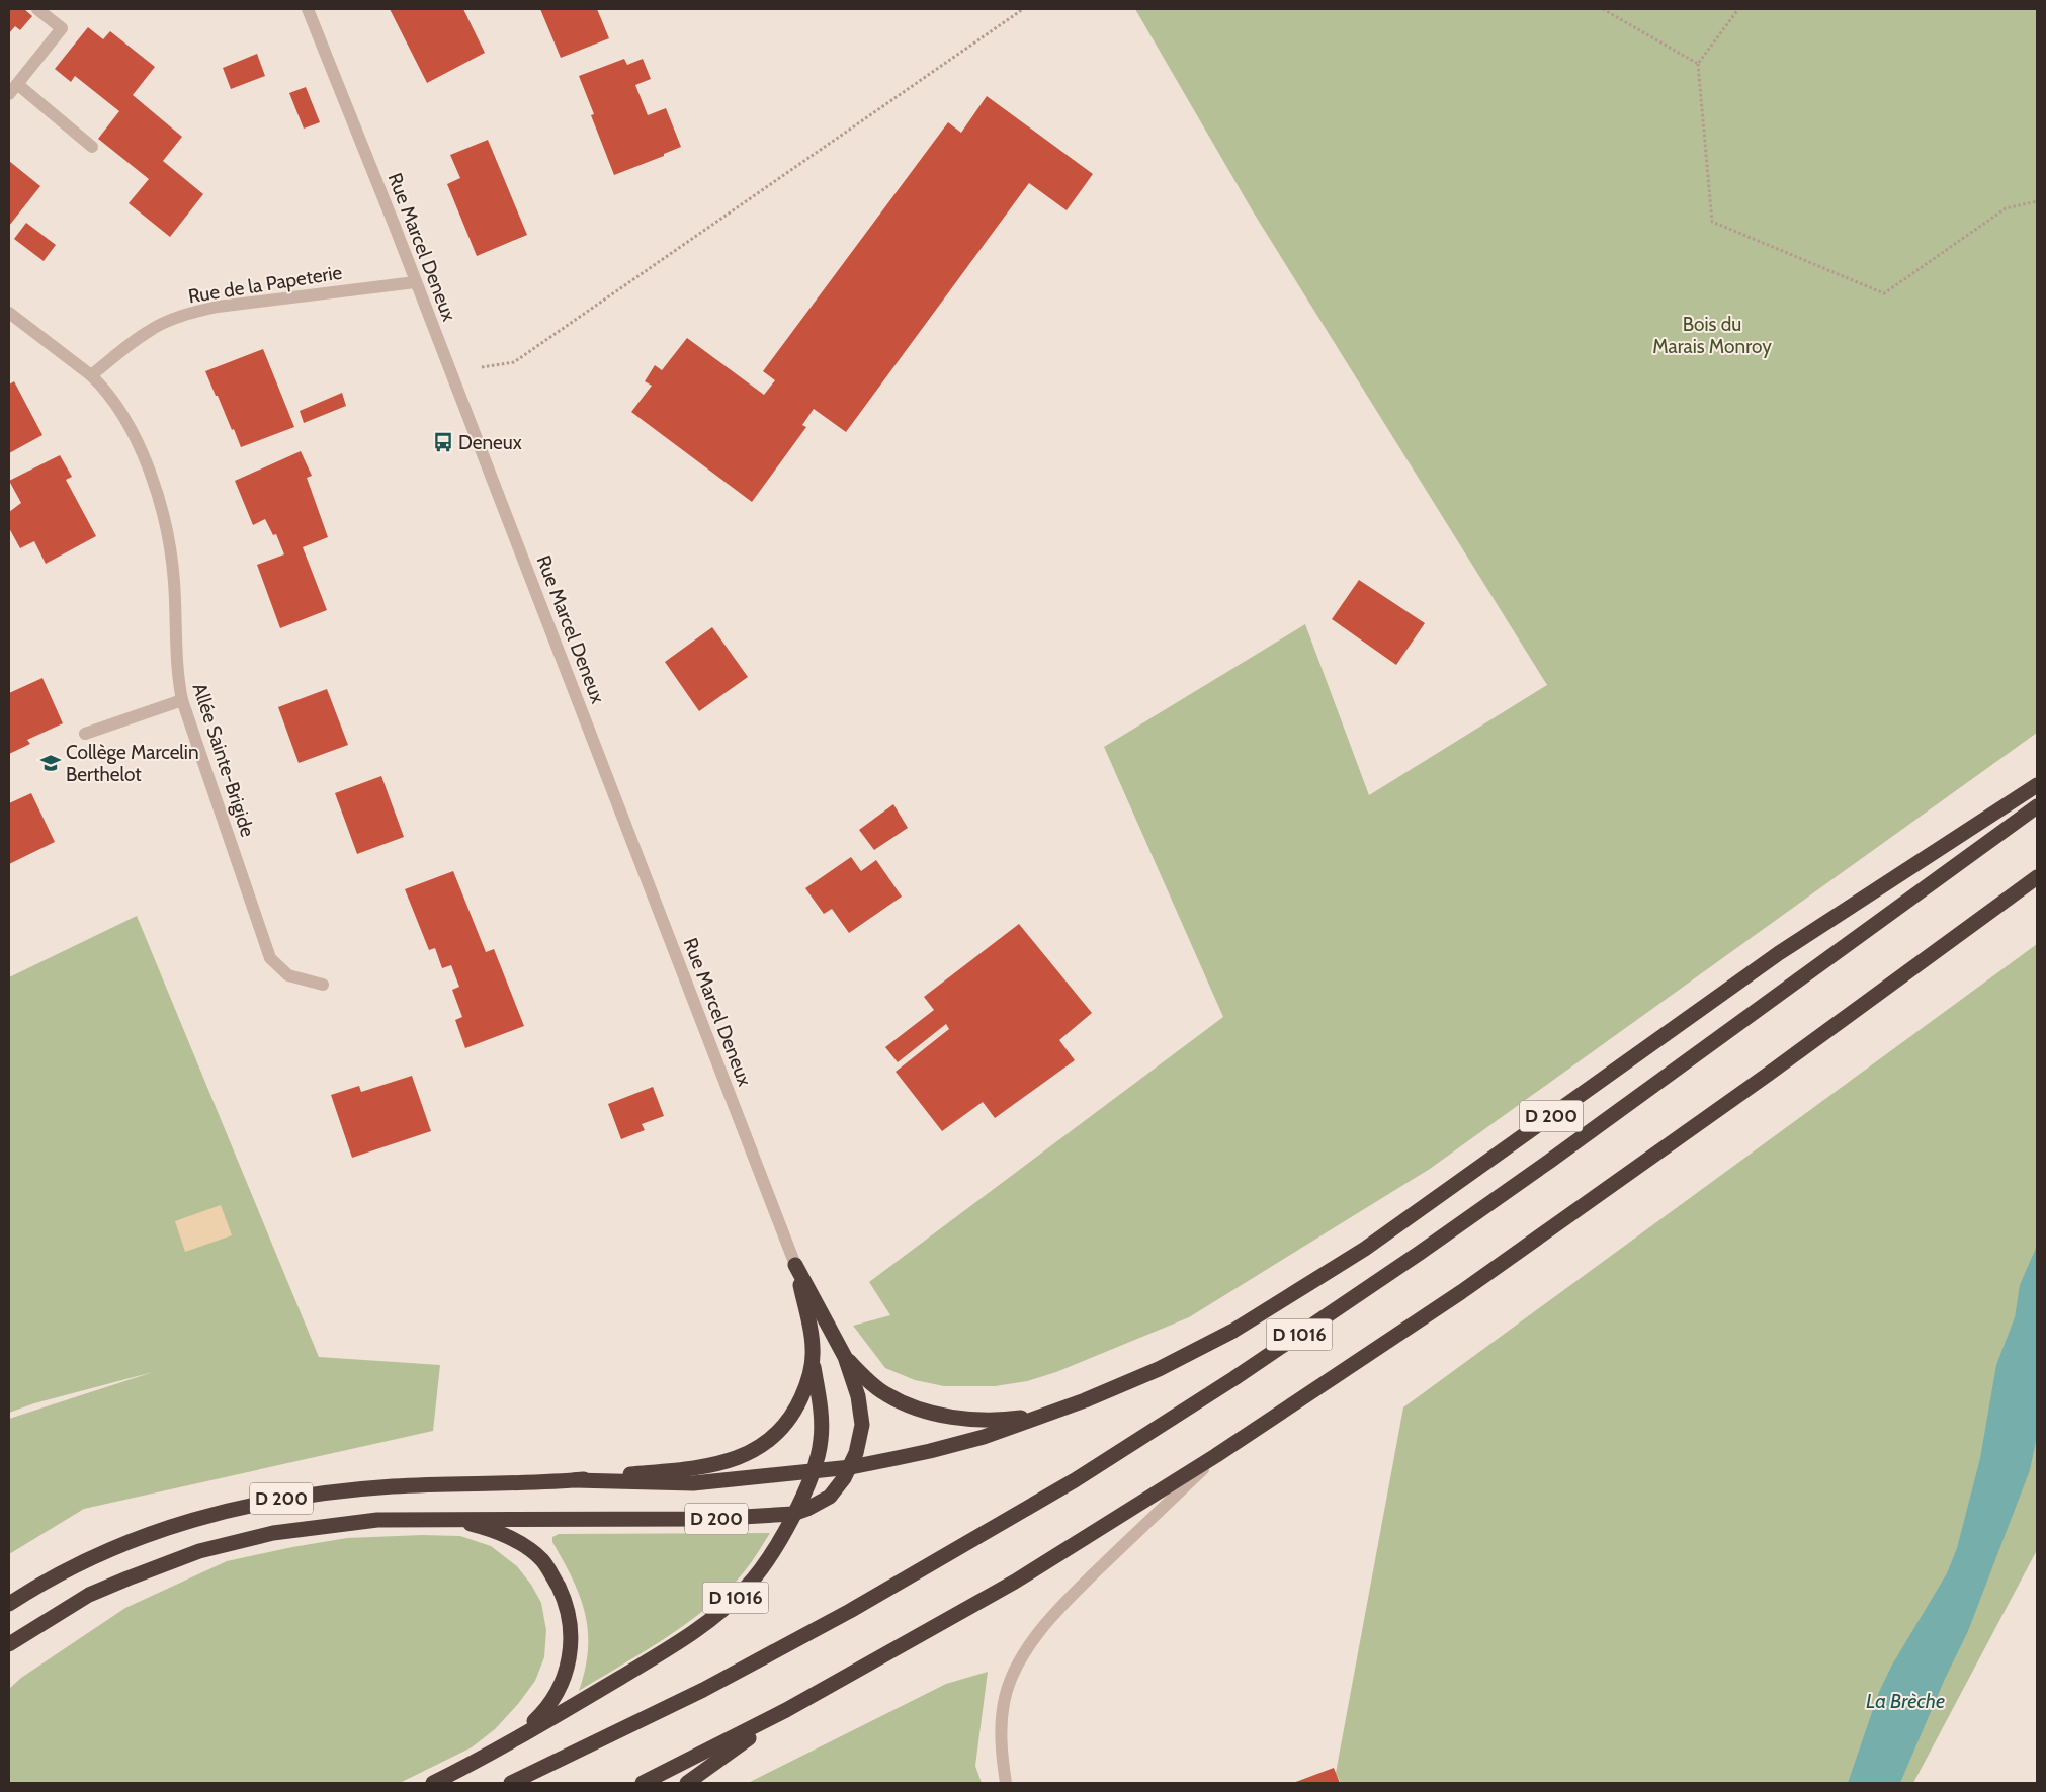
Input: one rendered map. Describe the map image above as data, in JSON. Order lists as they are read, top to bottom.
{
  "streets": {
    "highway": ["D 200", "D 1016"],
    "street": ["Rue Marcel Deneux", "Rue de la Papeterie", "Allée Sainte-Brigide"]
  },
  "crossings": [
    ["Rue Marcel Deneux", "Rue de la Papeterie"],
    ["Rue Marcel Deneux", "D 200"],
    ["Rue de la Papeterie", "Allée Sainte-Brigide"],
    ["D 200", "D 1016"]
  ],
  "water": ["La Brèche"],
  "parks": ["Bois du Marais Monroy"],
  "places": {
    "bus stop": ["Deneux"],
    "school or university": ["Collège Marcelin Berthelot"]
  }
}
